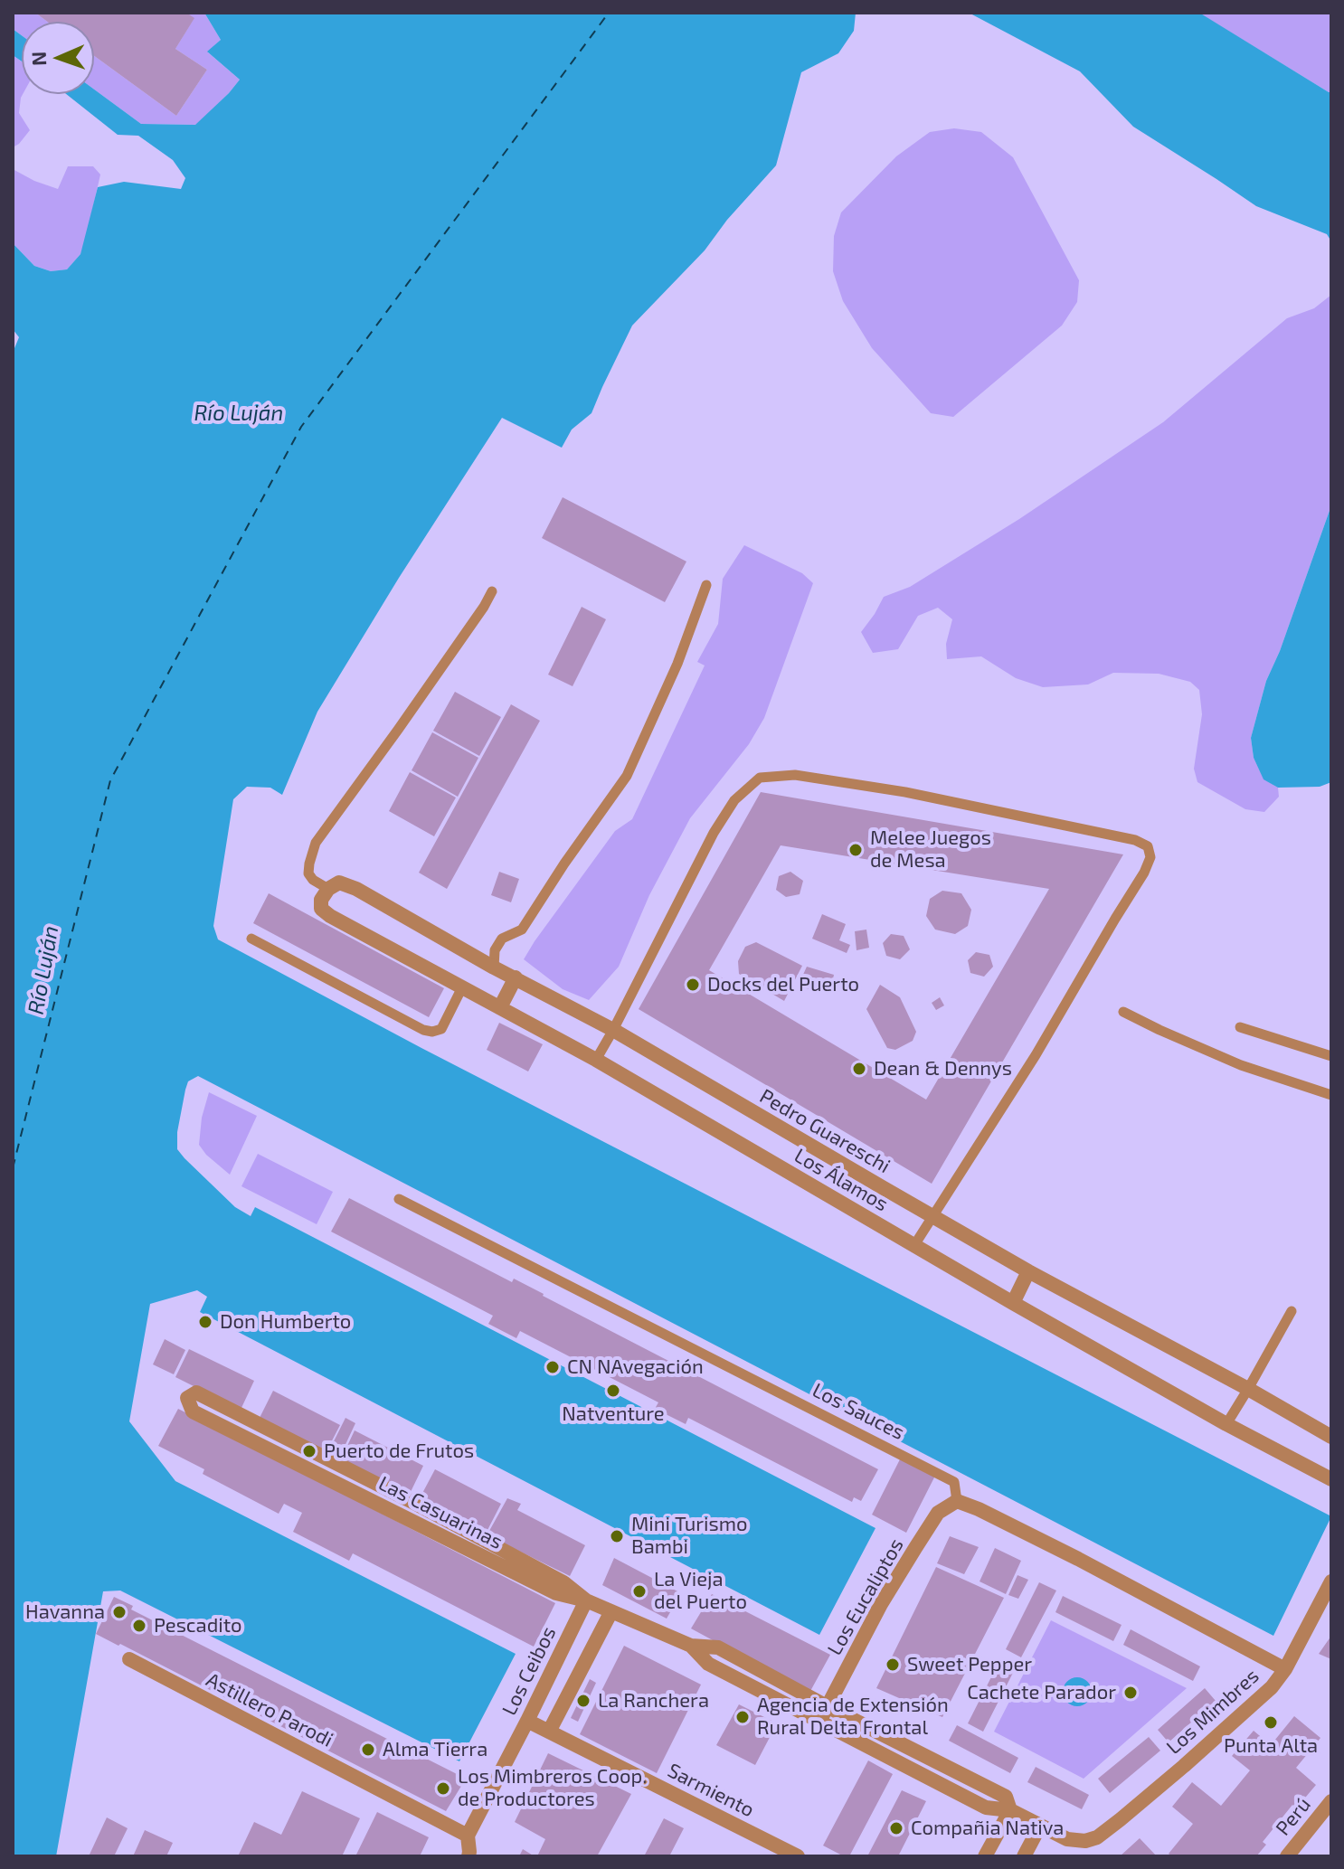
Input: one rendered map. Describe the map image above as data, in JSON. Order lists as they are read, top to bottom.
{
  "streets": {
    "street": [
      "Pedro Guareschi",
      "Los Álamos",
      "Las Casuarinas",
      "Los Eucaliptos",
      "Los Ceibos",
      "Astillero Parodi",
      "Los Mimbres",
      "Sarmiento",
      "Perú"
    ],
    "lane": ["Los Sauces"]
  },
  "crossings": [
    ["Pedro Guareschi", "Los Álamos"],
    ["Los Sauces", "Los Eucaliptos"],
    ["Las Casuarinas", "Los Eucaliptos"],
    ["Las Casuarinas", "Los Ceibos"],
    ["Las Casuarinas", "Los Mimbres"],
    ["Los Ceibos", "Astillero Parodi"],
    ["Los Ceibos", "Sarmiento"]
  ],
  "water": ["Río Luján"],
  "places": [
    "Melee Juegos de Mesa",
    "Docks del Puerto",
    "Dean & Dennys",
    "Don Humberto",
    "CN NAvegación",
    "Natventure",
    "Puerto de Frutos",
    "Mini Turismo Bambi",
    "La Vieja del Puerto",
    "Havanna",
    "Pescadito",
    "Sweet Pepper",
    "Cachete Parador",
    "La Ranchera",
    "Agencia de Extensión Rural Delta Frontal",
    "Punta Alta",
    "Alma Tierra",
    "Los Mimbreros Coop. de Productores",
    "Compañia Nativa"
  ],
  "north": "left"
}
